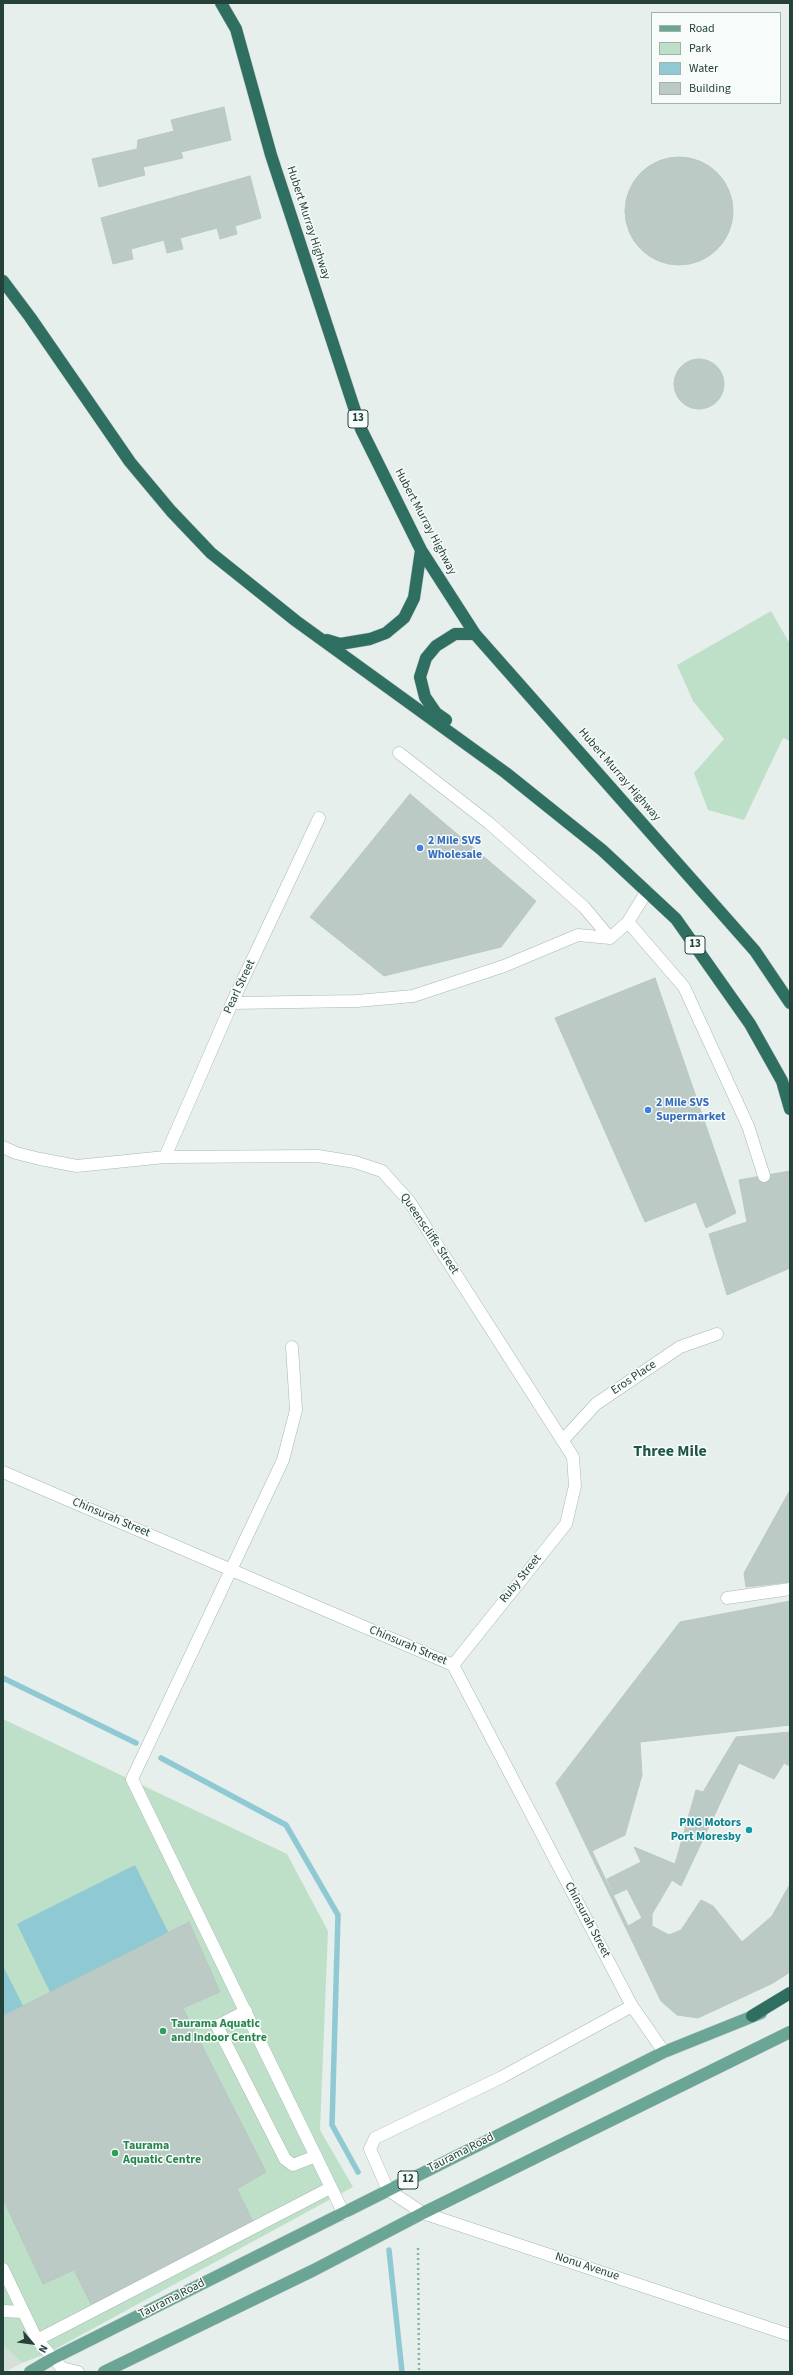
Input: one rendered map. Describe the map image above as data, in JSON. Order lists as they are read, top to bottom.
{
  "streets": {
    "highway": ["Hubert Murray Highway", "13"],
    "main road": ["Taurama Road", "12"],
    "street": [
      "Pearl Street",
      "Queenscliffe Street",
      "Eros Place",
      "Chinsurah Street",
      "Ruby Street",
      "Nonu Avenue"
    ]
  },
  "crossings": [
    ["Pearl Street", "Queenscliffe Street"],
    ["Queenscliffe Street", "Eros Place"],
    ["Queenscliffe Street", "Ruby Street"],
    ["Chinsurah Street", "Ruby Street"],
    ["Chinsurah Street", "Taurama Road"],
    ["Taurama Road", "Nonu Avenue"]
  ],
  "districts": ["Three Mile"],
  "places": [
    "2 Mile SVS Wholesale",
    "2 Mile SVS Supermarket",
    "PNG Motors Port Moresby",
    "Taurama Aquatic and Indoor Centre",
    "Taurama Aquatic Centre"
  ],
  "legend": [
    "Road",
    "Park",
    "Water",
    "Building"
  ],
  "north": "bottom right"
}
